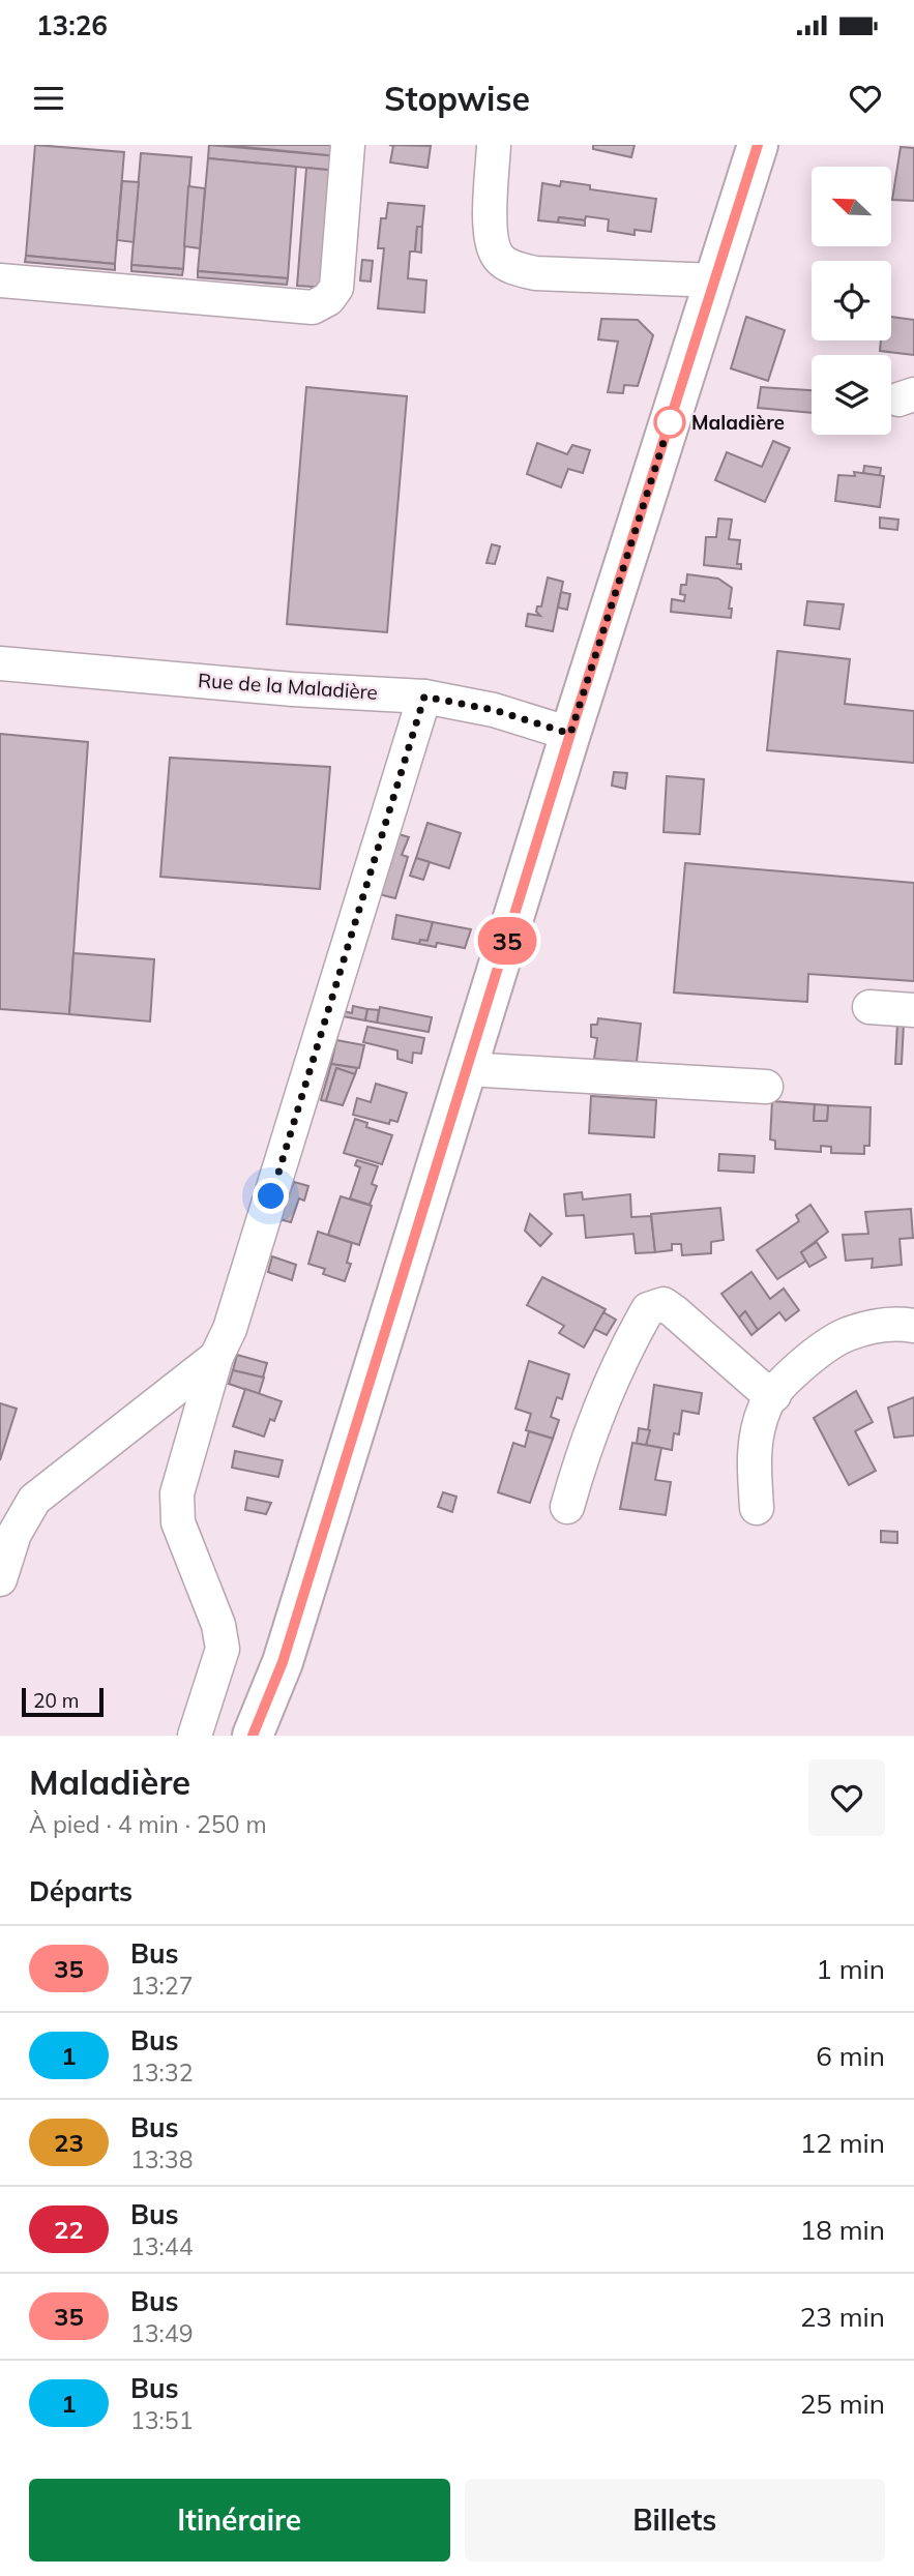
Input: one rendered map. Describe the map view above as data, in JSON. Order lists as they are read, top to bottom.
{
  "streets": {
    "street": ["Rue de la Maladière"]
  },
  "places": ["Maladière"],
  "lines": ["bus line 35"],
  "scale_bar": "20 m",
  "north": "top left",
  "page": {
    "status": "13:26",
    "header": "Stopwise",
    "on_map": "35",
    "scale": "20 m",
    "heading": [
      ["Maladière", "À pied · 4 min · 250 m"],
      "Départs"
    ],
    "list": [
      {
        "mark": "35",
        "name": "Bus",
        "note": "13:27",
        "value": "1 min"
      },
      {
        "mark": "1",
        "name": "Bus",
        "note": "13:32",
        "value": "6 min"
      },
      {
        "mark": "23",
        "name": "Bus",
        "note": "13:38",
        "value": "12 min"
      },
      {
        "mark": "22",
        "name": "Bus",
        "note": "13:44",
        "value": "18 min"
      },
      {
        "mark": "35",
        "name": "Bus",
        "note": "13:49",
        "value": "23 min"
      },
      {
        "mark": "1",
        "name": "Bus",
        "note": "13:51",
        "value": "25 min"
      }
    ],
    "buttons": ["Itinéraire", "Billets"]
  }
}
